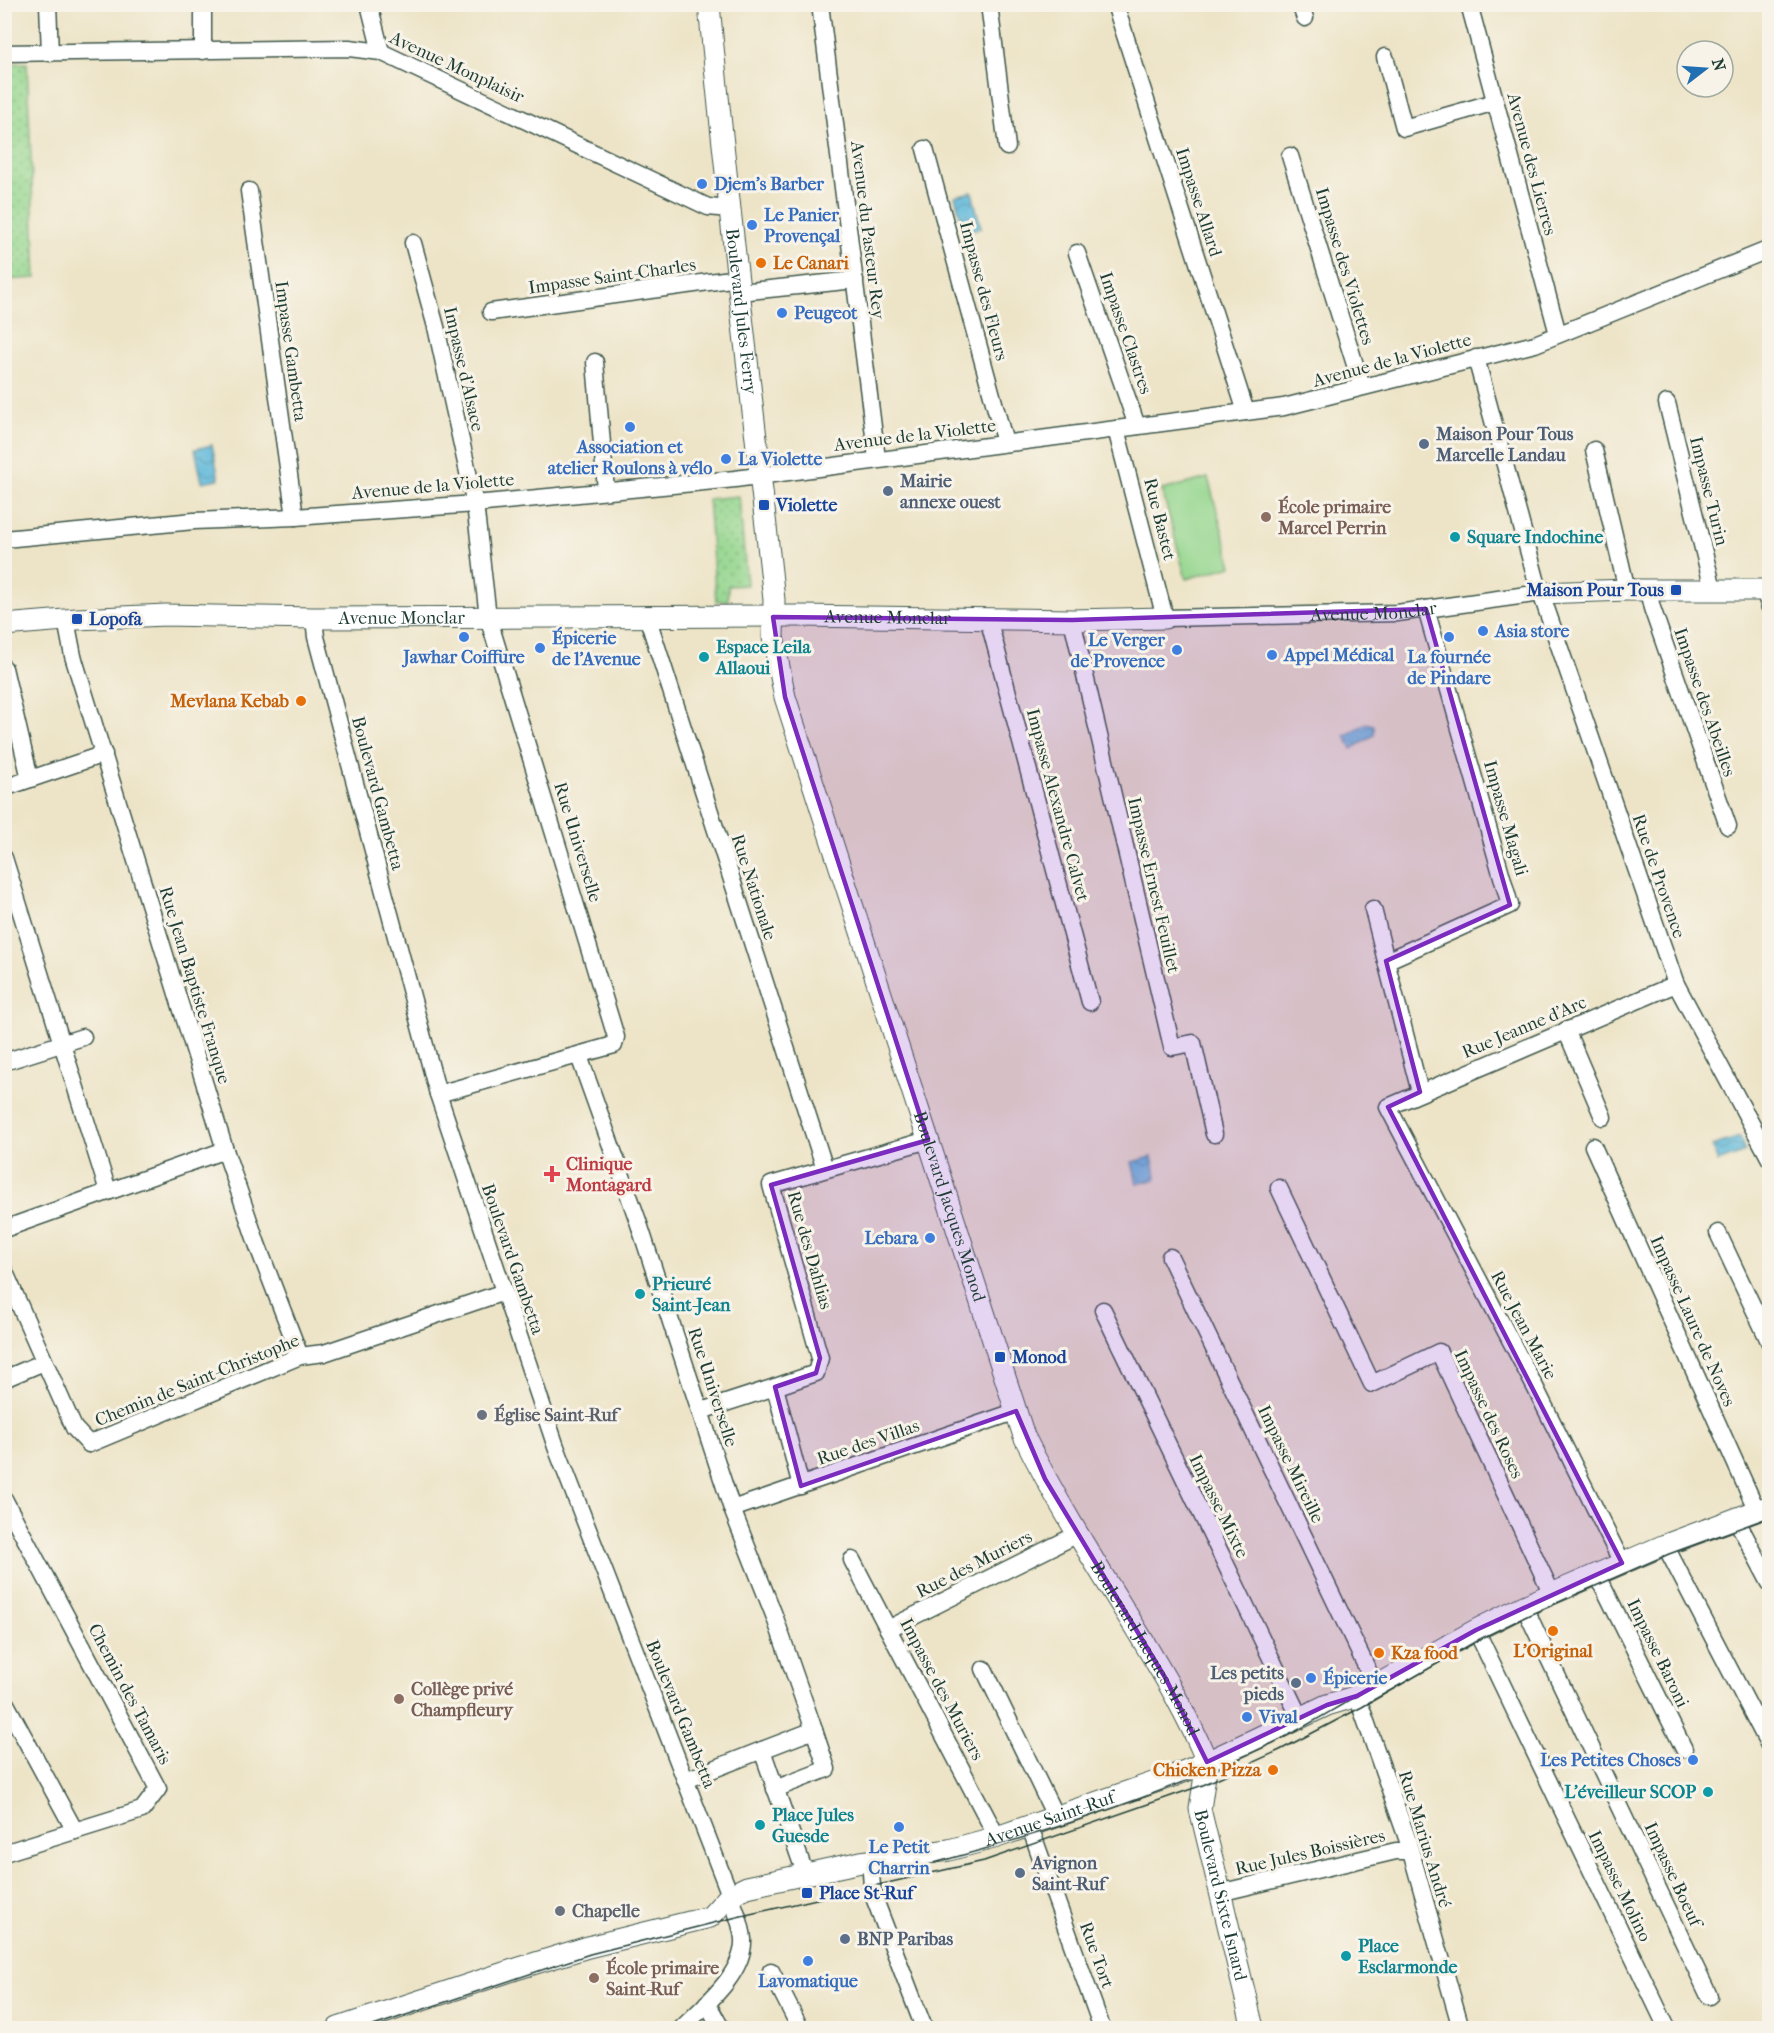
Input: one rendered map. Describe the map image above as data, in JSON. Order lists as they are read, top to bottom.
{
  "streets": {
    "street": [
      "Avenue Monplaisir",
      "Avenue des Lierres",
      "Impasse Allard",
      "Avenue du Pasteur Rey",
      "Impasse des Violettes",
      "Impasse Saint-Charles",
      "Impasse des Fleurs",
      "Boulevard Jules Ferry",
      "Impasse Clastres",
      "Impasse Gambetta",
      "Avenue de la Violette",
      "Impasse d'Alsace",
      "Impasse Turin",
      "Rue Bastet",
      "Avenue Monclar",
      "Impasse des Abeilles",
      "Boulevard Gambetta",
      "Impasse Alexandre Calvet",
      "Impasse Magali",
      "Rue Universelle",
      "Rue de Provence",
      "Impasse Ernest Feuillet",
      "Rue Nationale",
      "Rue Jean Baptiste Franque",
      "Rue Jeanne d'Arc",
      "Boulevard Jacques Monod",
      "Rue des Dahlias",
      "Impasse Laure de Noves",
      "Rue Jean Marie",
      "Chemin de Saint-Christophe",
      "Impasse des Roses",
      "Rue des Villas",
      "Impasse Mireille",
      "Impasse Mixte",
      "Rue des Muriers",
      "Impasse Baroni",
      "Impasse des Muriers",
      "Chemin des Tamaris",
      "Avenue Saint-Ruf",
      "Rue Marius André",
      "Rue Jules Boissières",
      "Impasse Boeuf",
      "Impasse Molino",
      "Boulevard Sixte Isnard",
      "Rue Tort"
    ]
  },
  "crossings": [
    ["Avenue Monplaisir", "Boulevard Jules Ferry"],
    ["Avenue des Lierres", "Avenue de la Violette"],
    ["Impasse Allard", "Avenue de la Violette"],
    ["Avenue du Pasteur Rey", "Impasse Saint-Charles"],
    ["Avenue du Pasteur Rey", "Avenue de la Violette"],
    ["Impasse des Violettes", "Avenue de la Violette"],
    ["Impasse Saint-Charles", "Boulevard Jules Ferry"],
    ["Impasse des Fleurs", "Avenue de la Violette"],
    ["Boulevard Jules Ferry", "Avenue de la Violette"],
    ["Boulevard Jules Ferry", "Avenue Monclar"],
    ["Boulevard Jules Ferry", "Boulevard Jacques Monod"],
    ["Impasse Clastres", "Avenue de la Violette"],
    ["Impasse Gambetta", "Avenue de la Violette"],
    ["Avenue de la Violette", "Impasse d'Alsace"],
    ["Avenue de la Violette", "Rue Bastet"],
    ["Avenue de la Violette", "Rue de Provence"],
    ["Impasse d'Alsace", "Avenue Monclar"],
    ["Impasse d'Alsace", "Rue Universelle"],
    ["Impasse Turin", "Avenue Monclar"],
    ["Rue Bastet", "Avenue Monclar"],
    ["Avenue Monclar", "Impasse des Abeilles"],
    ["Avenue Monclar", "Boulevard Gambetta"],
    ["Avenue Monclar", "Impasse Alexandre Calvet"],
    ["Avenue Monclar", "Impasse Magali"],
    ["Avenue Monclar", "Rue Universelle"],
    ["Avenue Monclar", "Rue de Provence"],
    ["Avenue Monclar", "Impasse Ernest Feuillet"],
    ["Avenue Monclar", "Rue Nationale"],
    ["Avenue Monclar", "Rue Jean Baptiste Franque"],
    ["Avenue Monclar", "Boulevard Jacques Monod"],
    ["Boulevard Gambetta", "Rue Universelle"],
    ["Boulevard Gambetta", "Chemin de Saint-Christophe"],
    ["Boulevard Gambetta", "Avenue Saint-Ruf"],
    ["Rue Universelle", "Rue des Dahlias"],
    ["Rue Universelle", "Rue des Villas"],
    ["Rue de Provence", "Rue Jeanne d'Arc"],
    ["Rue Nationale", "Rue des Dahlias"],
    ["Rue Jean Baptiste Franque", "Chemin de Saint-Christophe"],
    ["Rue Jeanne d'Arc", "Rue Jean Marie"],
    ["Boulevard Jacques Monod", "Rue des Dahlias"],
    ["Boulevard Jacques Monod", "Rue des Villas"],
    ["Boulevard Jacques Monod", "Rue des Muriers"],
    ["Boulevard Jacques Monod", "Avenue Saint-Ruf"],
    ["Boulevard Jacques Monod", "Boulevard Sixte Isnard"],
    ["Impasse Laure de Noves", "Avenue Saint-Ruf"],
    ["Rue Jean Marie", "Avenue Saint-Ruf"],
    ["Impasse des Roses", "Avenue Saint-Ruf"],
    ["Impasse Mireille", "Avenue Saint-Ruf"],
    ["Impasse Mireille", "Rue Marius André"],
    ["Impasse Mixte", "Avenue Saint-Ruf"],
    ["Rue des Muriers", "Impasse des Muriers"],
    ["Impasse Baroni", "Avenue Saint-Ruf"],
    ["Impasse des Muriers", "Avenue Saint-Ruf"],
    ["Avenue Saint-Ruf", "Rue Marius André"],
    ["Avenue Saint-Ruf", "Impasse Boeuf"],
    ["Avenue Saint-Ruf", "Impasse Molino"],
    ["Avenue Saint-Ruf", "Boulevard Sixte Isnard"],
    ["Avenue Saint-Ruf", "Rue Tort"],
    ["Rue Marius André", "Rue Jules Boissières"],
    ["Rue Jules Boissières", "Boulevard Sixte Isnard"]
  ],
  "places": {
    "other": [
      "Djem's Barber",
      "Le Panier Provençal",
      "Le Canari",
      "Peugeot",
      "Association et atelier Roulons à vélo",
      "Maison Pour Tous Marcelle Landau",
      "La Violette",
      "Mairie annexe ouest",
      "École primaire Marcel Perrin",
      "Square Indochine",
      "Asia store",
      "Jawhar Coiffure",
      "La fournée de Pindare",
      "Épicerie de l'Avenue",
      "Le Verger de Provence",
      "Appel Médical",
      "Espace Leila Allaoui",
      "Mevlana Kebab",
      "Lebara",
      "Prieuré Saint-Jean",
      "Église Saint-Ruf",
      "L'Original",
      "Kza food",
      "Épicerie",
      "Les petits pieds",
      "Collège privé Champfleury",
      "Vival",
      "Les Petites Choses",
      "Chicken Pizza",
      "L'éveilleur SCOP",
      "Place Jules Guesde",
      "Le Petit Charrin",
      "Avignon Saint-Ruf",
      "Chapelle",
      "BNP Paribas",
      "Place Esclarmonde",
      "Lavomatique",
      "École primaire Saint-Ruf"
    ],
    "transit": [
      "Violette",
      "Maison Pour Tous",
      "Lopofa",
      "Monod",
      "Place St-Ruf"
    ],
    "health": ["Clinique Montagard"]
  },
  "north": "right"
}
